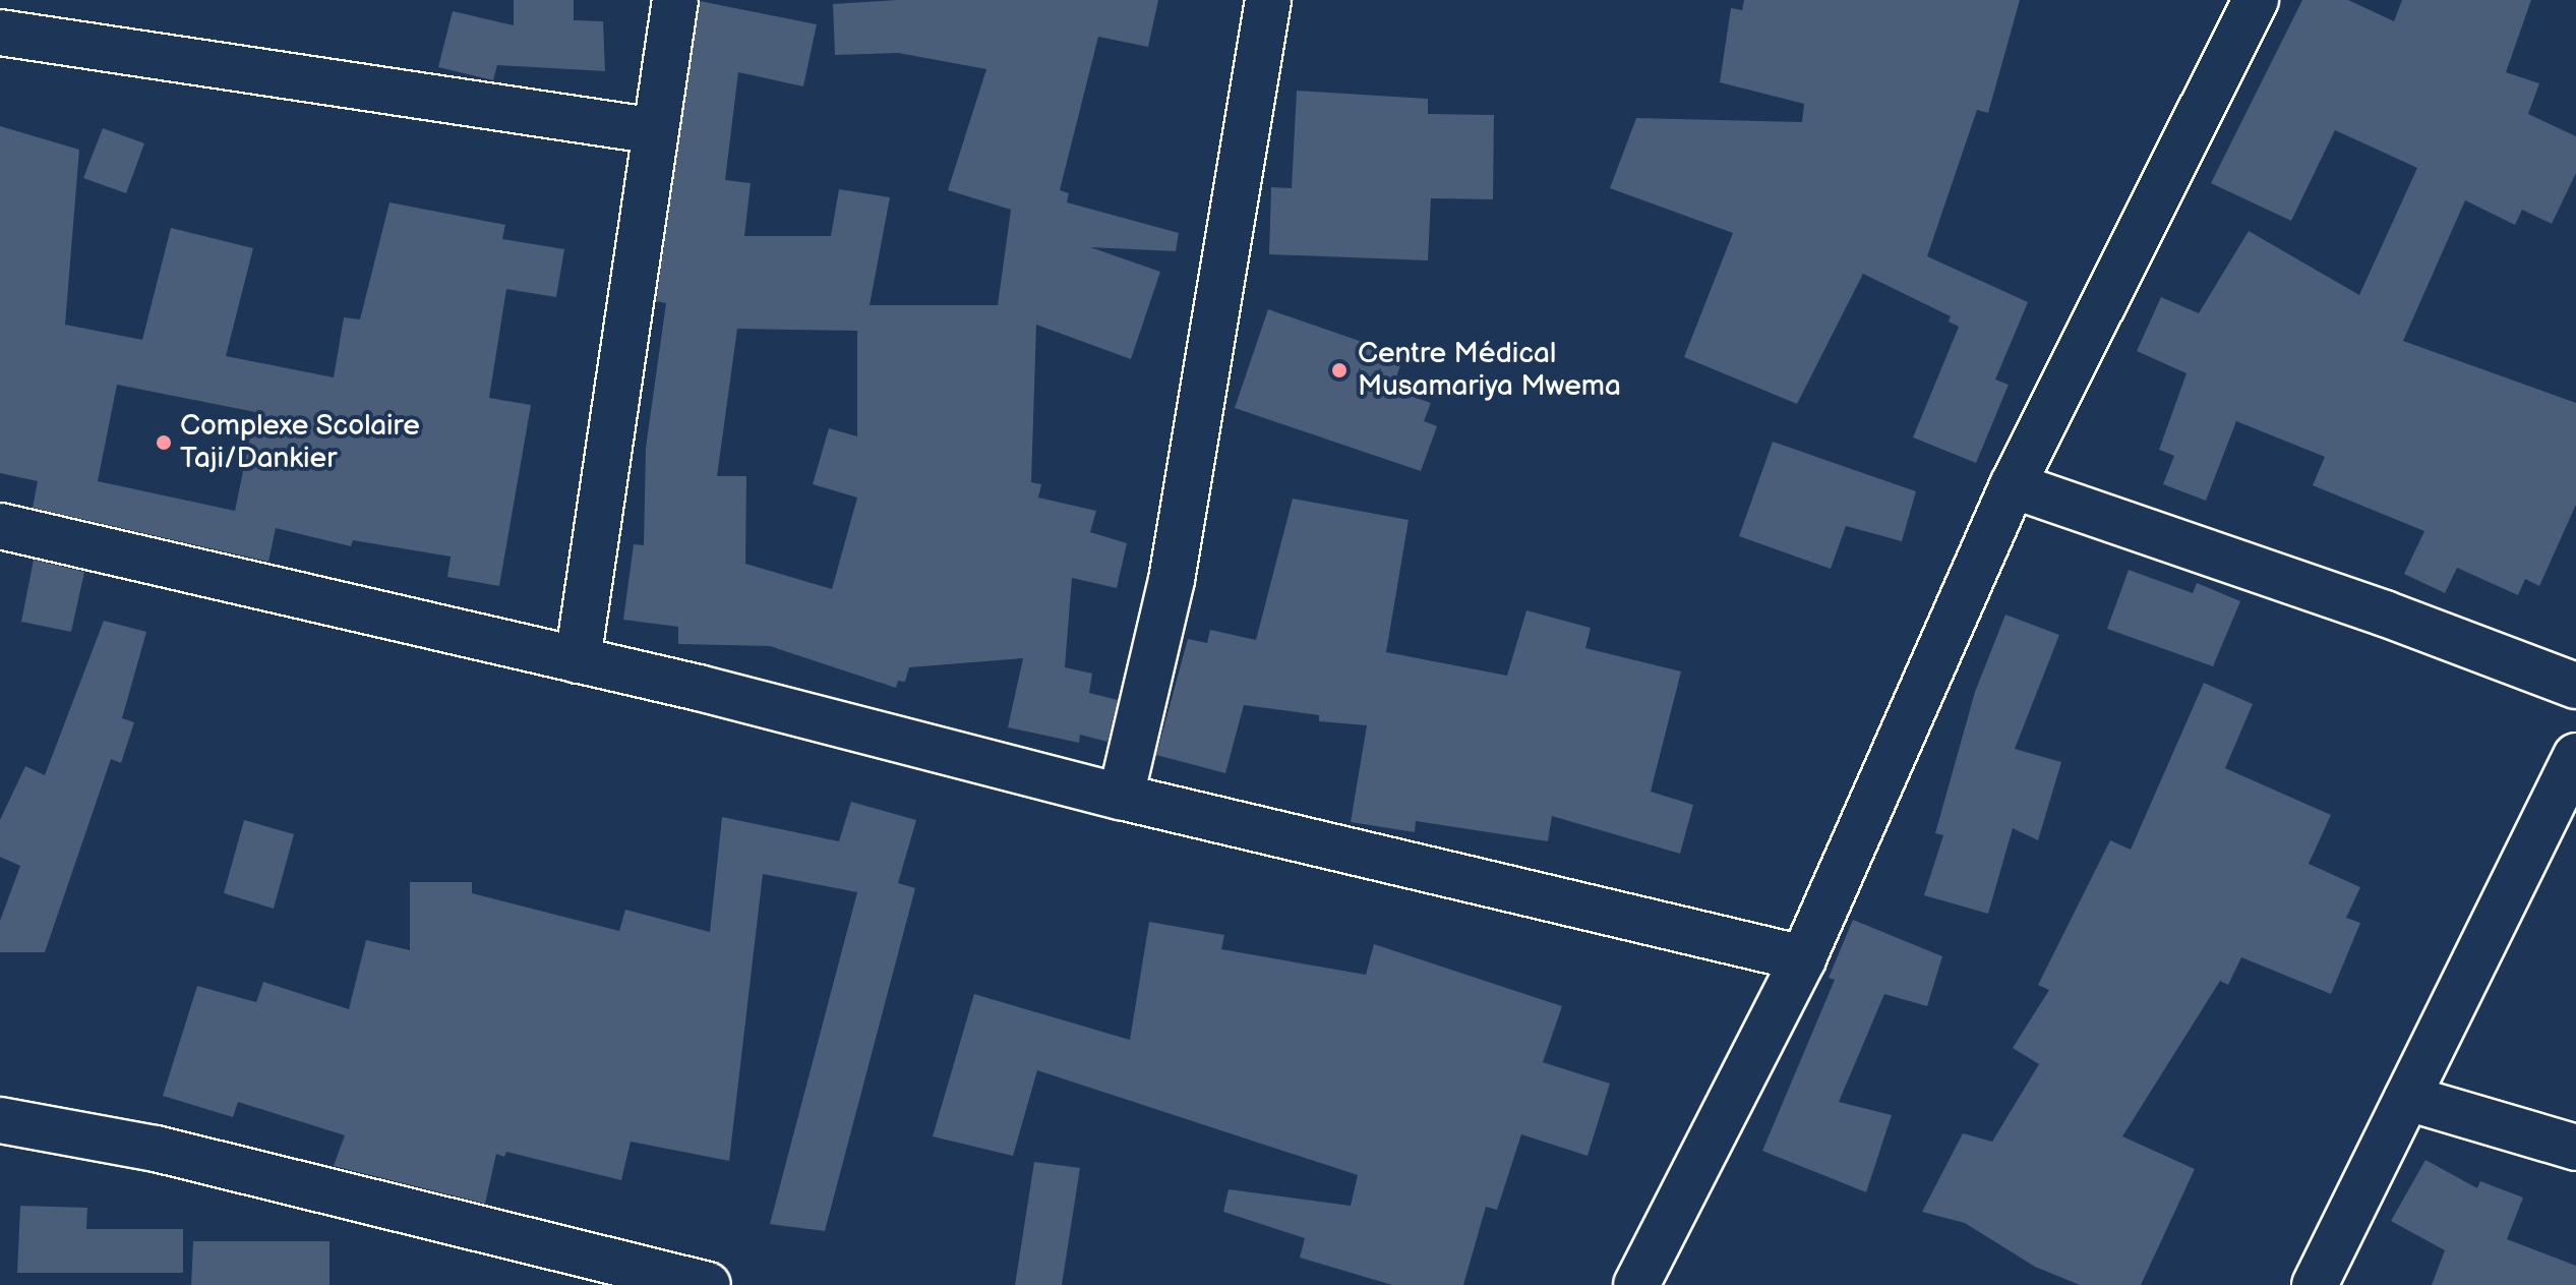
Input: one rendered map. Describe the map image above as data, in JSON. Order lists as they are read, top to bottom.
{
  "places": ["Centre Médical Musamariya Mwema", "Complexe Scolaire Taji/Dankier"]
}
